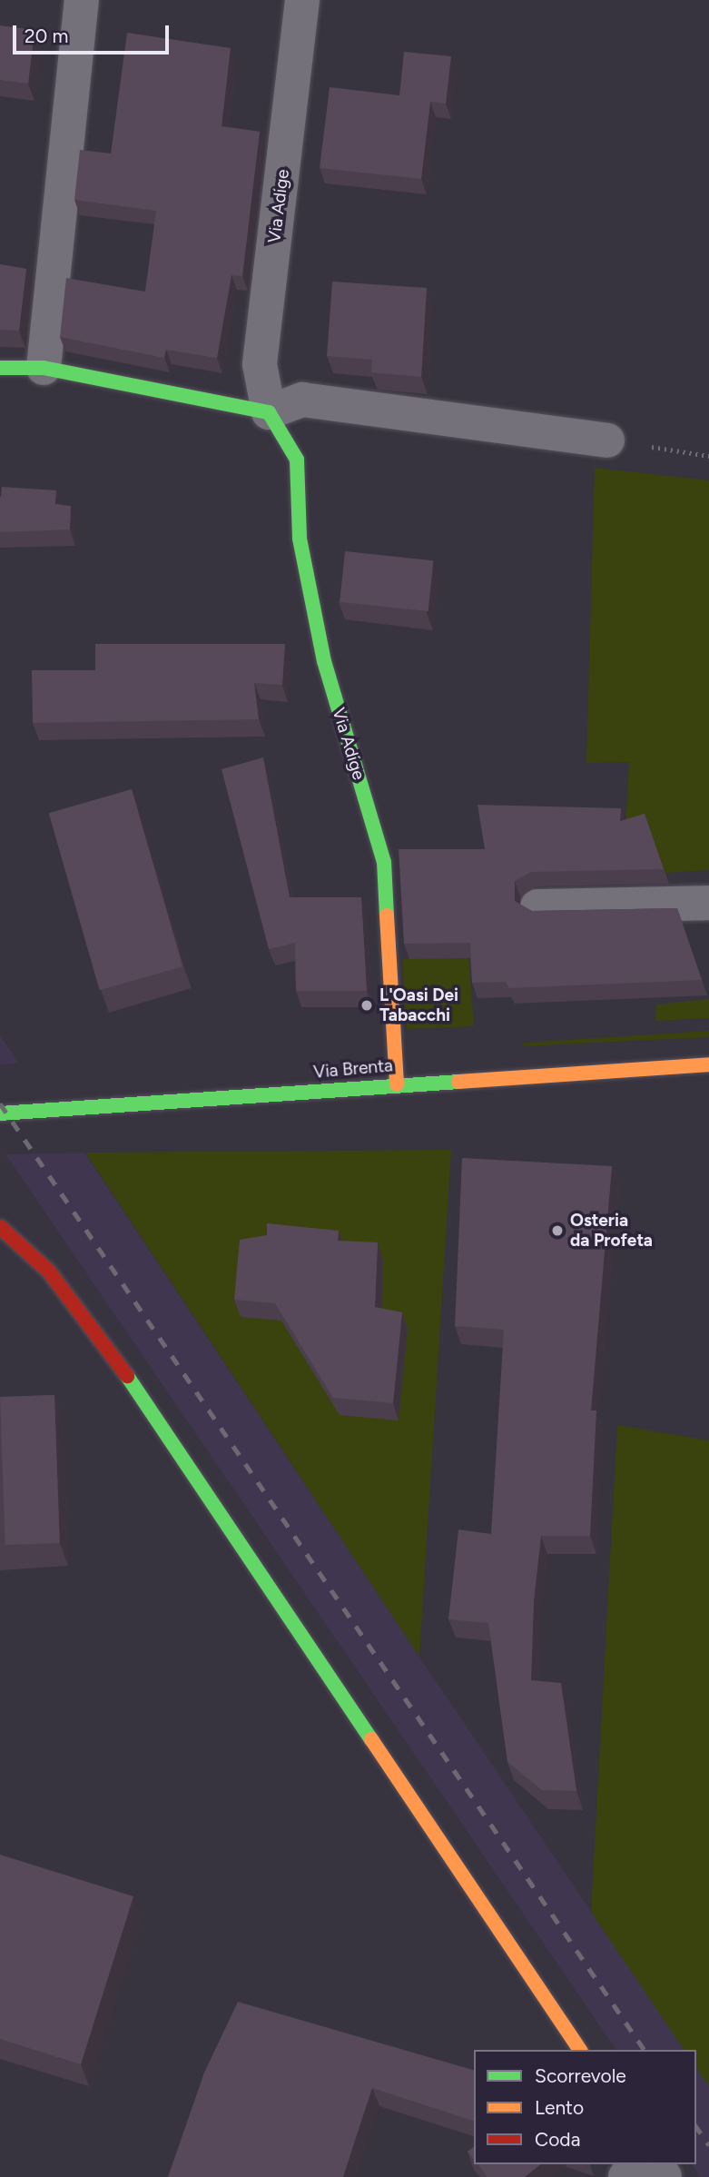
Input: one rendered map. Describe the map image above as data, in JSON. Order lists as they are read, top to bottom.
{
  "streets": {
    "street": ["Via Adige", "Via Brenta"]
  },
  "crossings": [
    ["Via Adige", "Via Brenta"]
  ],
  "places": ["L'Oasi Dei Tabacchi", "Osteria da Profeta"],
  "legend": ["Scorrevole", "Lento", "Coda"],
  "scale_bar": "20 m"
}
